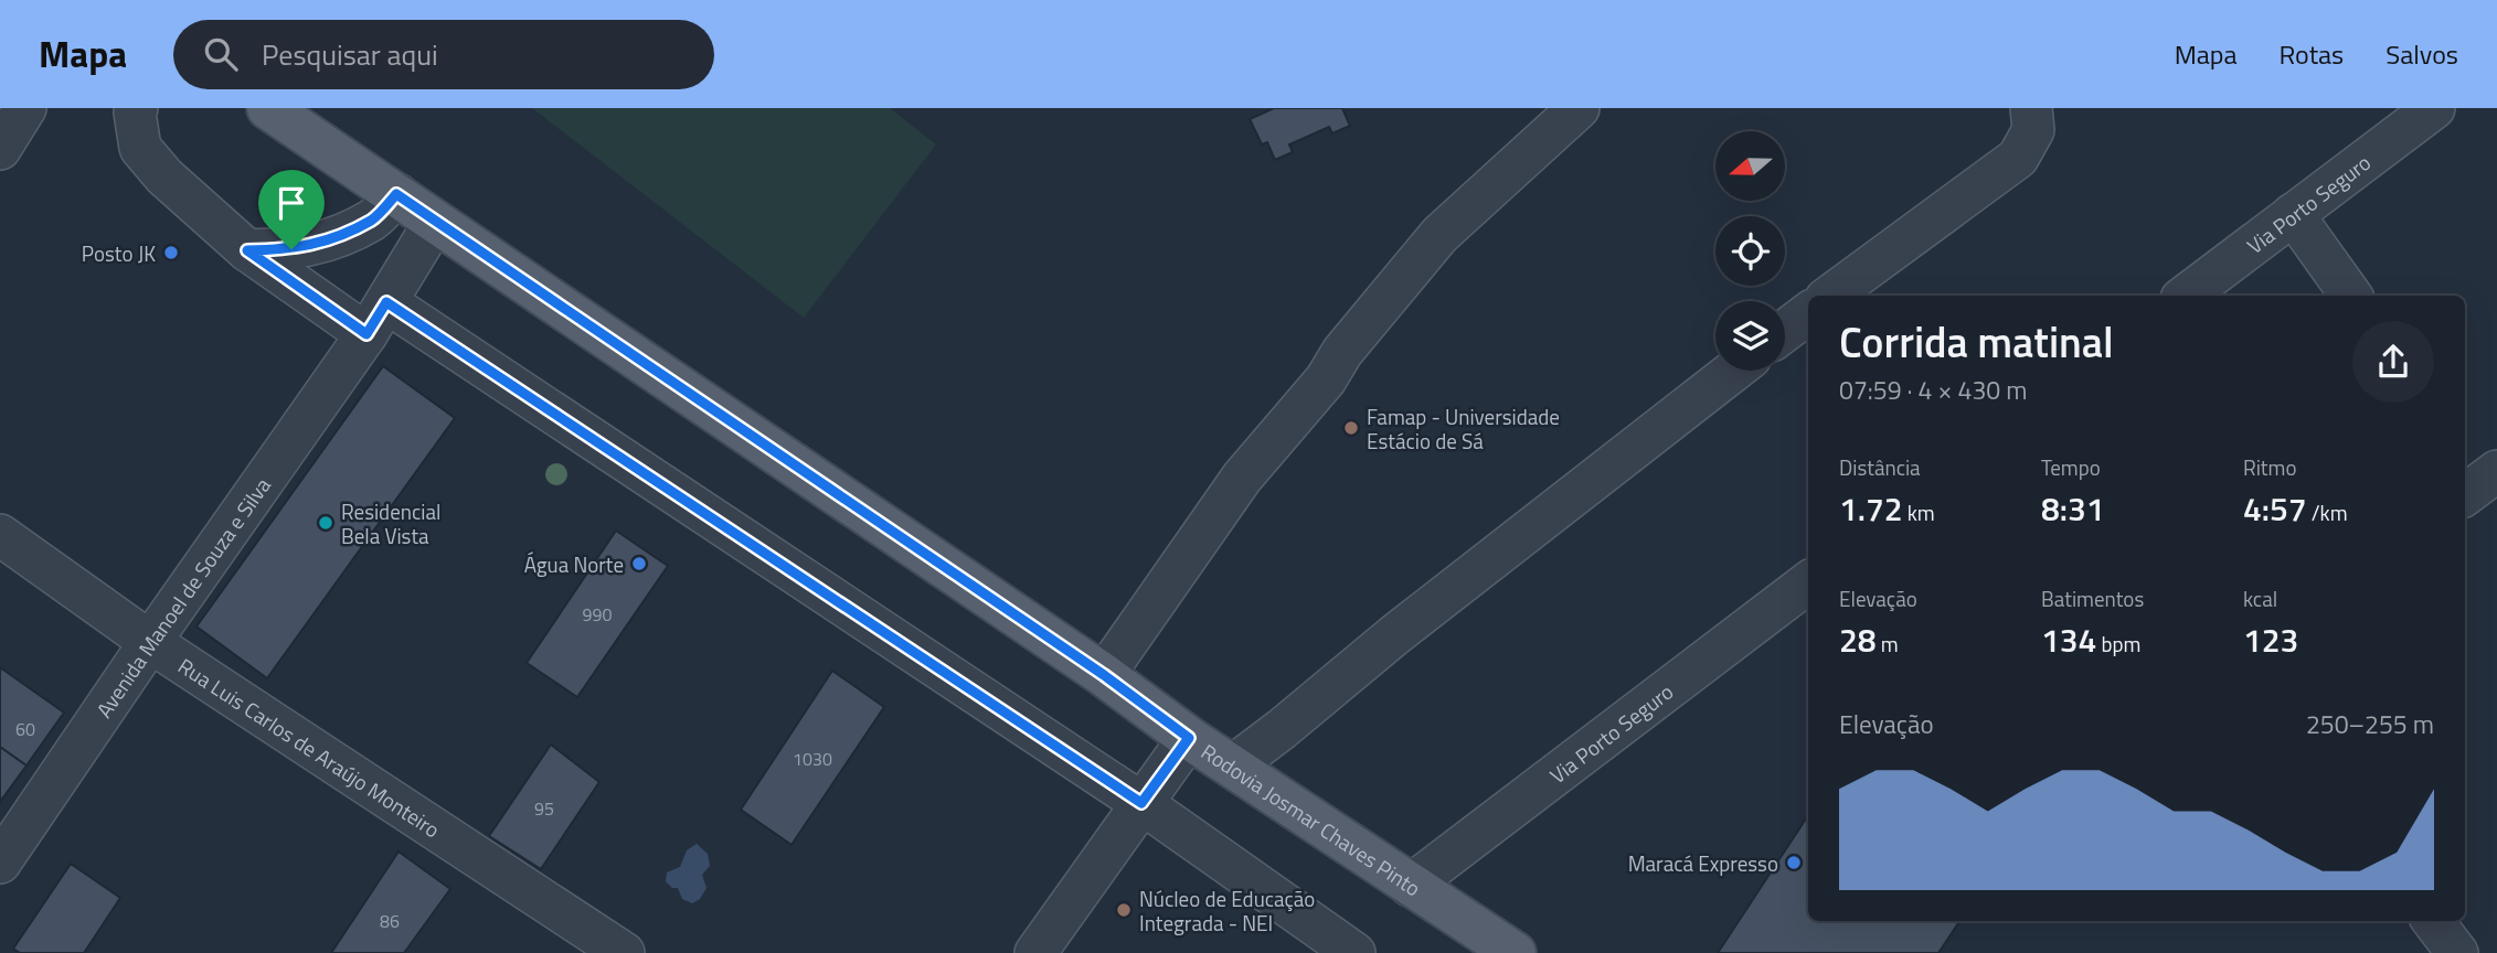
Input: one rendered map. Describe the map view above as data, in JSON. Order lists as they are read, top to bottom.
{
  "streets": {
    "main road": ["Rodovia Josmar Chaves Pinto"],
    "street": ["Via Porto Seguro", "Avenida Manoel de Souza e Silva", "Rua Luis Carlos de Araújo Monteiro"]
  },
  "crossings": [
    ["Via Porto Seguro", "Rodovia Josmar Chaves Pinto"],
    ["Avenida Manoel de Souza e Silva", "Rua Luis Carlos de Araújo Monteiro"],
    ["Avenida Manoel de Souza e Silva", "Rodovia Josmar Chaves Pinto"]
  ],
  "places": [
    "Posto JK",
    "Famap - Universidade Estácio de Sá",
    "Residencial Bela Vista",
    "Água Norte",
    "Maracá Expresso",
    "Núcleo de Educação Integrada - NEI"
  ],
  "house_numbers": [
    "990",
    "60",
    "1030",
    "95",
    "86"
  ],
  "north": "left",
  "page": {
    "header": "Mapa",
    "search": "Pesquisar aqui",
    "nav": ["Mapa", "Rotas", "Salvos"],
    "heading": ["Corrida matinal", "07:59 · 4 × 430 m"],
    "stats": [
      ["Distância", "1.72 km"],
      ["Tempo", "8:31"],
      ["Ritmo", "4:57 /km"],
      ["Elevação", "28 m"],
      ["Batimentos", "134 bpm"],
      ["kcal", "123"]
    ],
    "chart": ["Elevação", "250–255 m"]
  }
}
